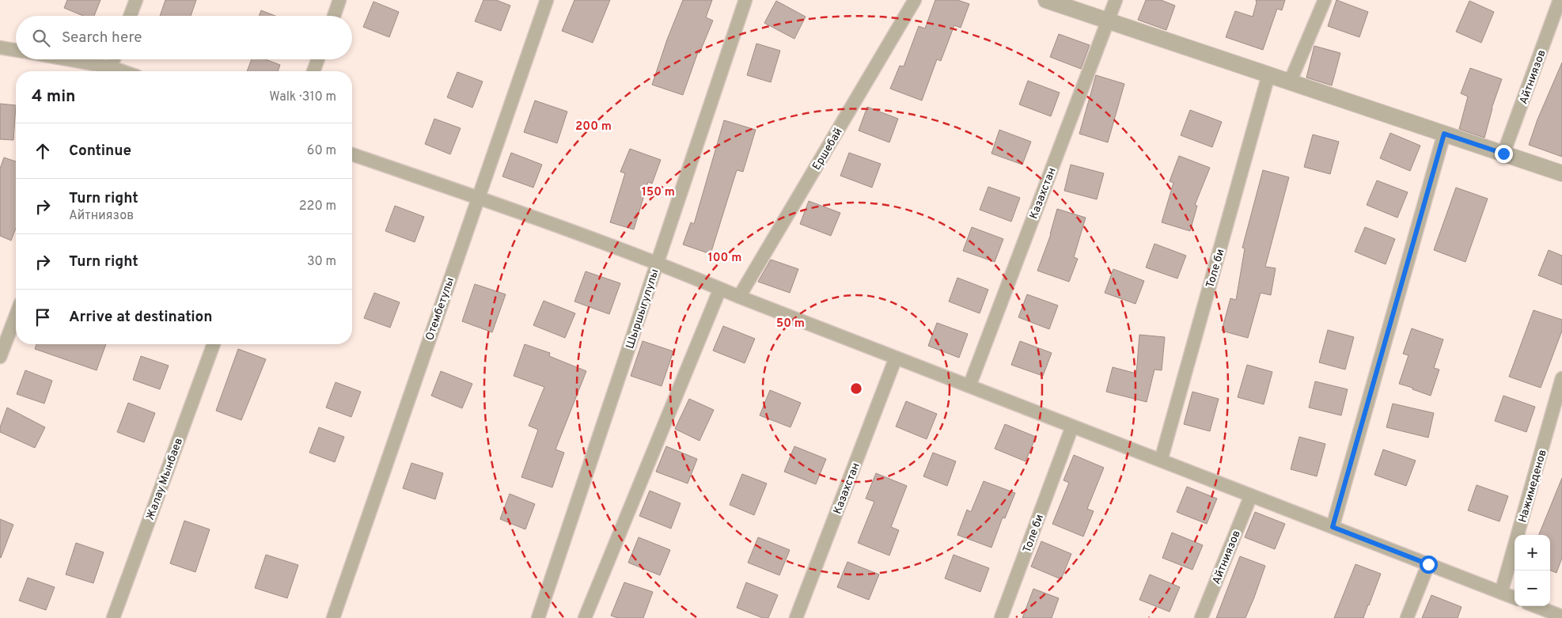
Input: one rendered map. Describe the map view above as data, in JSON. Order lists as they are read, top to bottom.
{
  "streets": {
    "street": [
      "Айтниязов",
      "Ершебай",
      "Казахстан",
      "Толе би",
      "Отембетулы",
      "Шыршыгулулы",
      "Жалау Мынбаев",
      "Нажимеденов"
    ]
  },
  "page": {
    "search": "Search here",
    "heading": ["4 min", "Walk · 310 m"],
    "list": [
      ["Continue", "60 m"],
      ["Turn right", "Айтниязов", "220 m"],
      ["Turn right", "30 m"],
      "Arrive at destination"
    ],
    "map_buttons": ["+", "−"]
  },
  "rings": [
    "200 m",
    "150 m",
    "100 m",
    "50 m"
  ]
}
